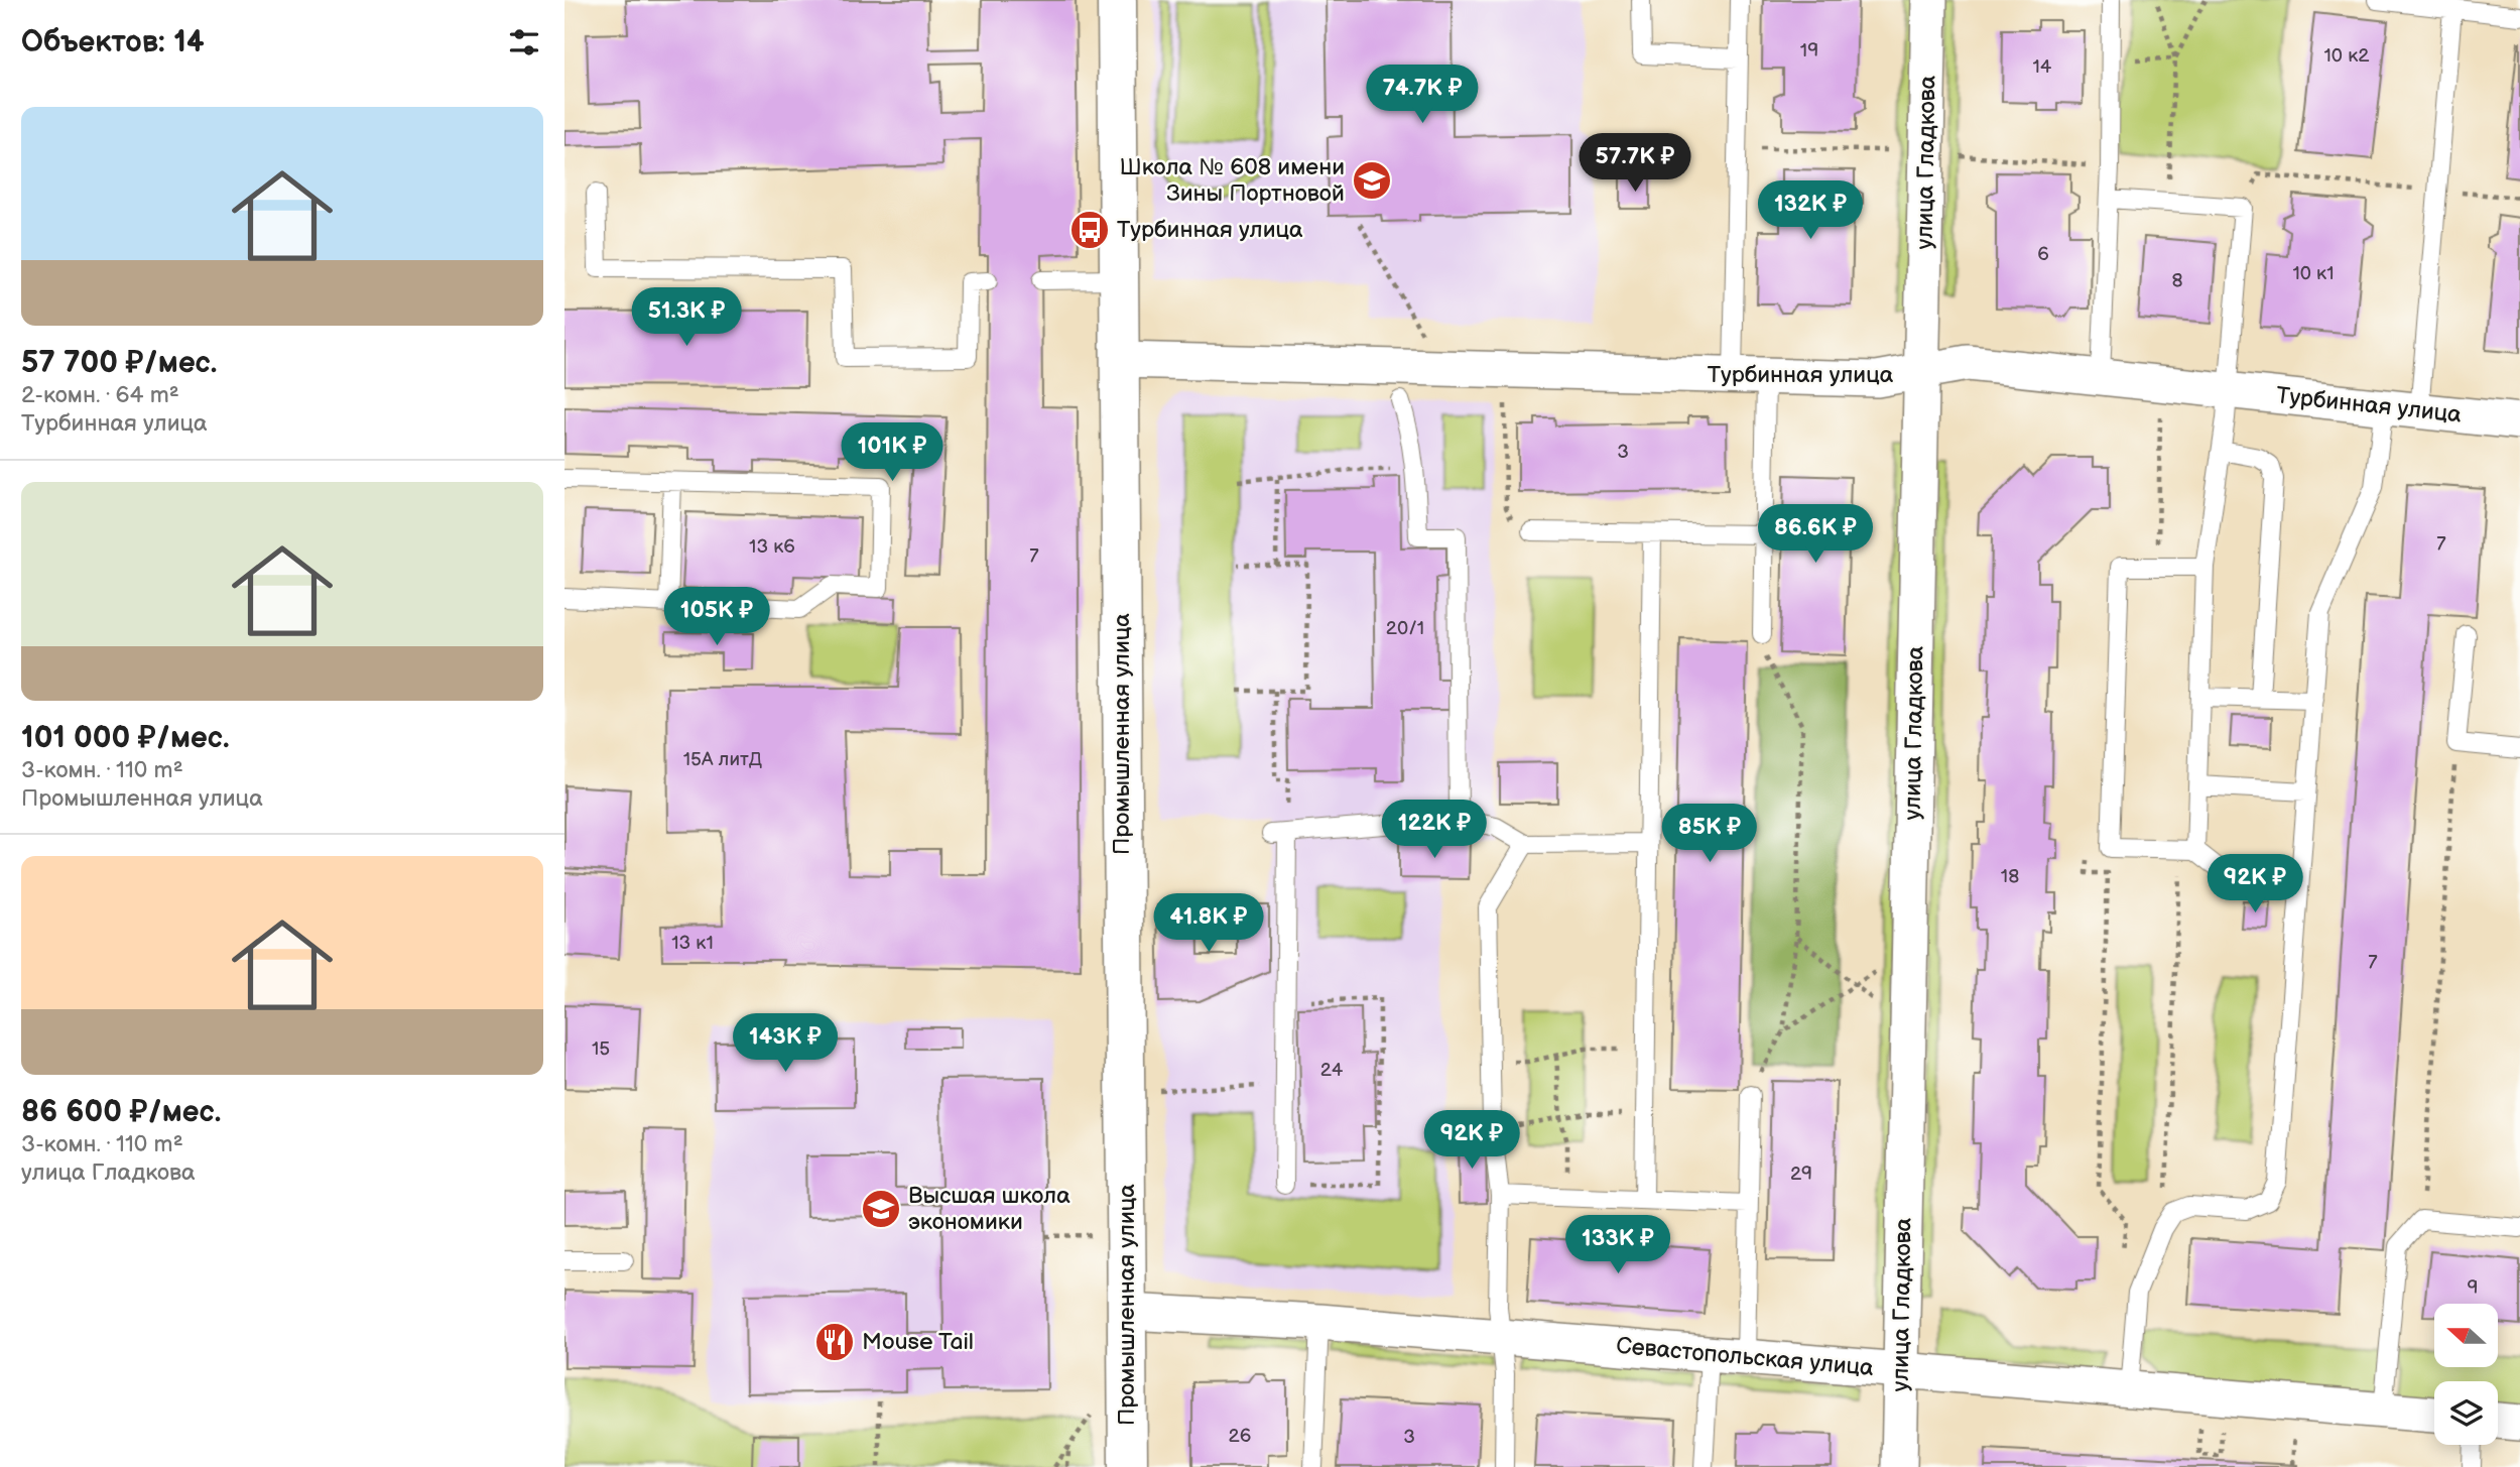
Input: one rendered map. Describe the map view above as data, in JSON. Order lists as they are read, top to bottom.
{
  "streets": {
    "street": [
      "улица Гладкова",
      "Турбинная улица",
      "Промышленная улица",
      "Севастопольская улица"
    ]
  },
  "crossings": [
    ["улица Гладкова", "Турбинная улица"],
    ["улица Гладкова", "Севастопольская улица"],
    ["Турбинная улица", "Промышленная улица"],
    ["Промышленная улица", "Севастопольская улица"]
  ],
  "places": {
    "school or university": ["Школа № 608 имени Зины Портновой", "Высшая школа экономики"],
    "bus stop": ["Турбинная улица"],
    "restaurant": ["Mouse Tail"]
  },
  "house_numbers": [
    "19",
    "10 к2",
    "14",
    "6",
    "10 к1",
    "8",
    "3",
    "7",
    "13 к6",
    "7",
    "20/1",
    "15А литД",
    "18",
    "13 к1",
    "7",
    "15",
    "24",
    "29",
    "9",
    "26",
    "3"
  ],
  "north": "left",
  "page": {
    "heading": "Объектов: 14",
    "price": [
      "74.7K ₽",
      "57.7K ₽",
      "132K ₽",
      "51.3K ₽",
      "101K ₽",
      "86.6K ₽",
      "105K ₽",
      "122K ₽",
      "85K ₽",
      "92K ₽",
      "41.8K ₽",
      "143K ₽",
      "92K ₽",
      "133K ₽"
    ],
    "list": [
      {
        "name": "57 700 ₽/мес.",
        "note": "2-комн. · 64 m² · Турбинная улица"
      },
      {
        "name": "101 000 ₽/мес.",
        "note": "3-комн. · 110 m² · Промышленная улица"
      },
      {
        "name": "86 600 ₽/мес.",
        "note": "3-комн. · 110 m² · улица Гладкова"
      }
    ]
  }
}
